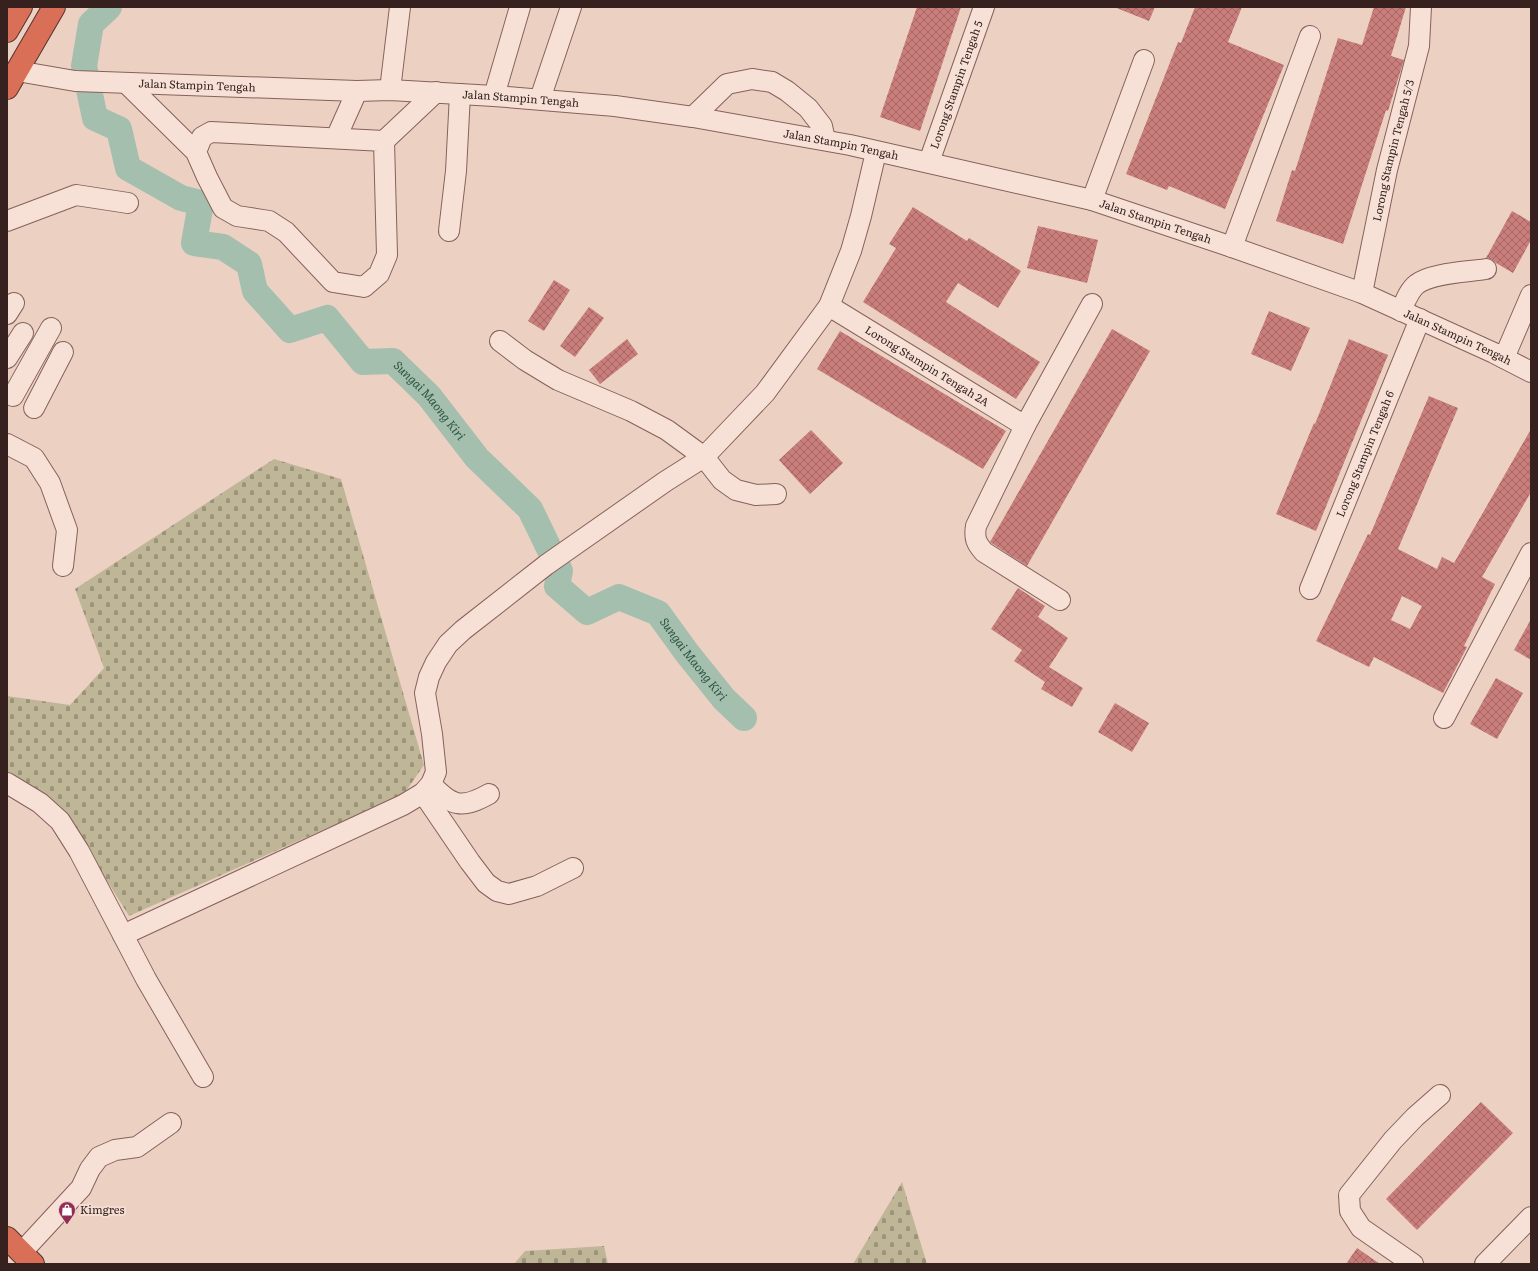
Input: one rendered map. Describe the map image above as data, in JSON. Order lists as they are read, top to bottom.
{
  "streets": {
    "street": [
      "Lorong Stampin Tengah 5",
      "Jalan Stampin Tengah",
      "Lorong Stampin Tengah 5/3",
      "Lorong Stampin Tengah 2A",
      "Lorong Stampin Tengah 6"
    ]
  },
  "crossings": [
    ["Lorong Stampin Tengah 5", "Jalan Stampin Tengah"],
    ["Jalan Stampin Tengah", "Lorong Stampin Tengah 5/3"],
    ["Jalan Stampin Tengah", "Lorong Stampin Tengah 6"]
  ],
  "water": ["Sungai Maong Kiri"],
  "places": {
    "shop": ["Kimgres"]
  }
}
